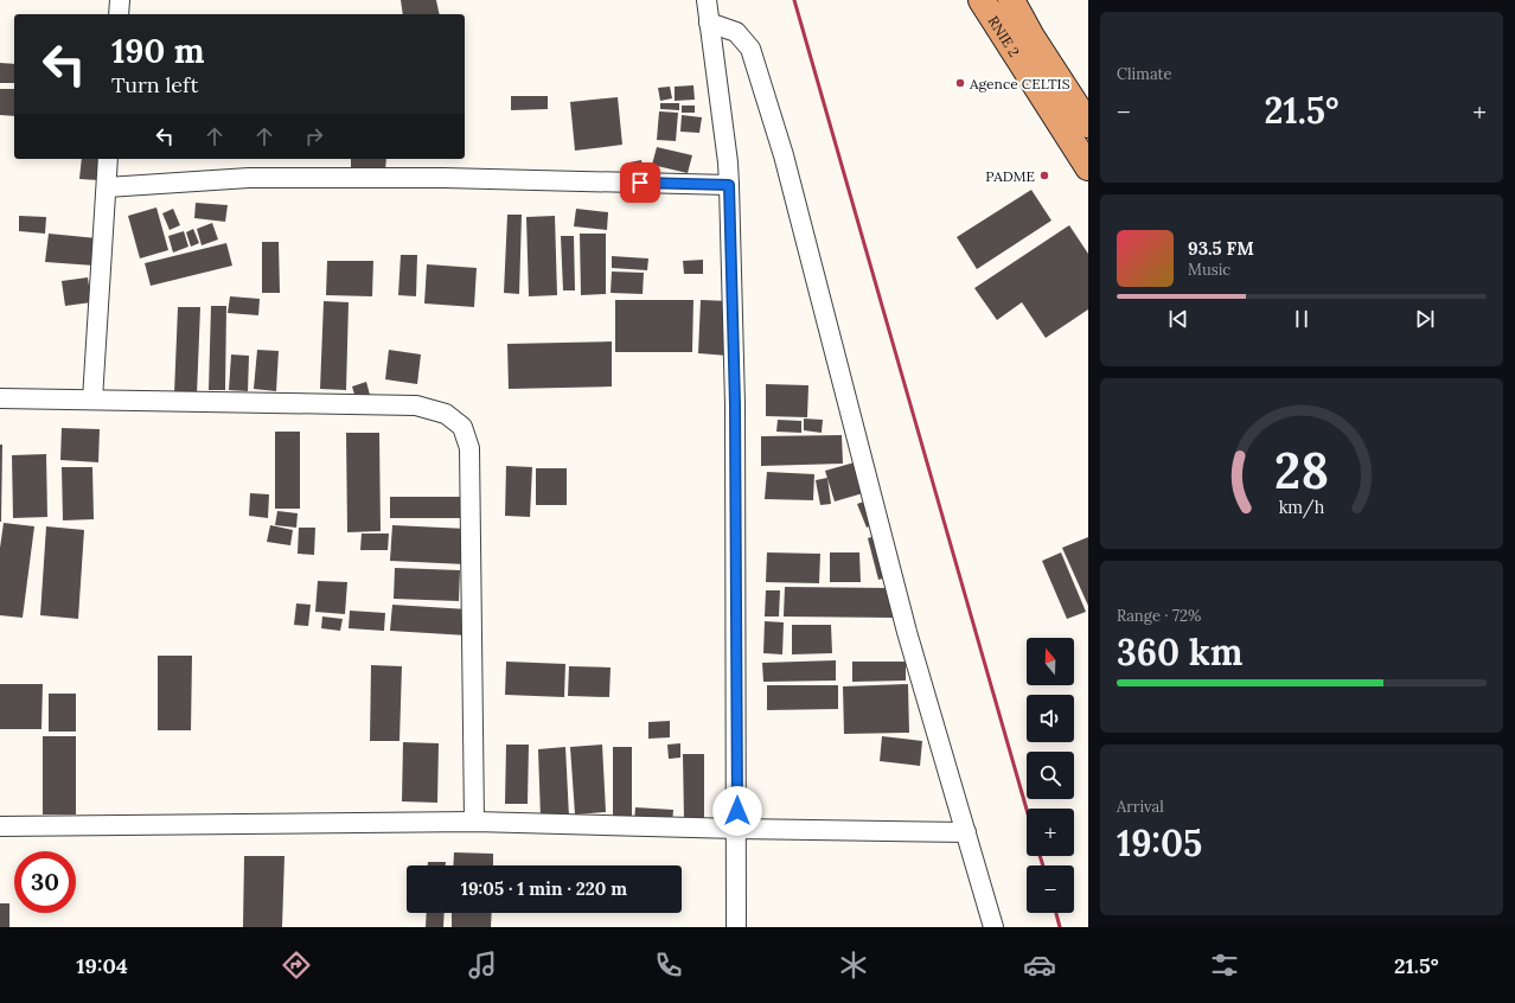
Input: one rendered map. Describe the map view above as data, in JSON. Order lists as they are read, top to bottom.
{
  "streets": {
    "highway": ["RNIE 2"]
  },
  "places": ["Agence CELTIS", "PADME"],
  "north": "top",
  "page": {
    "tile": [
      "Climate",
      ["Range · 72%", "360 km"],
      ["Arrival", "19:05"]
    ],
    "turn": ["190 m", "Turn left"],
    "heat": ["−", "21.5°", "+"],
    "song": ["93.5 FM", "Music"],
    "map_buttons": ["+", "−"],
    "limit": "30",
    "trip": "19:05 · 1 min · 220 m",
    "tabs": ["19:04", "21.5°"],
    "gauge": ["28", "km/h"]
  }
}
